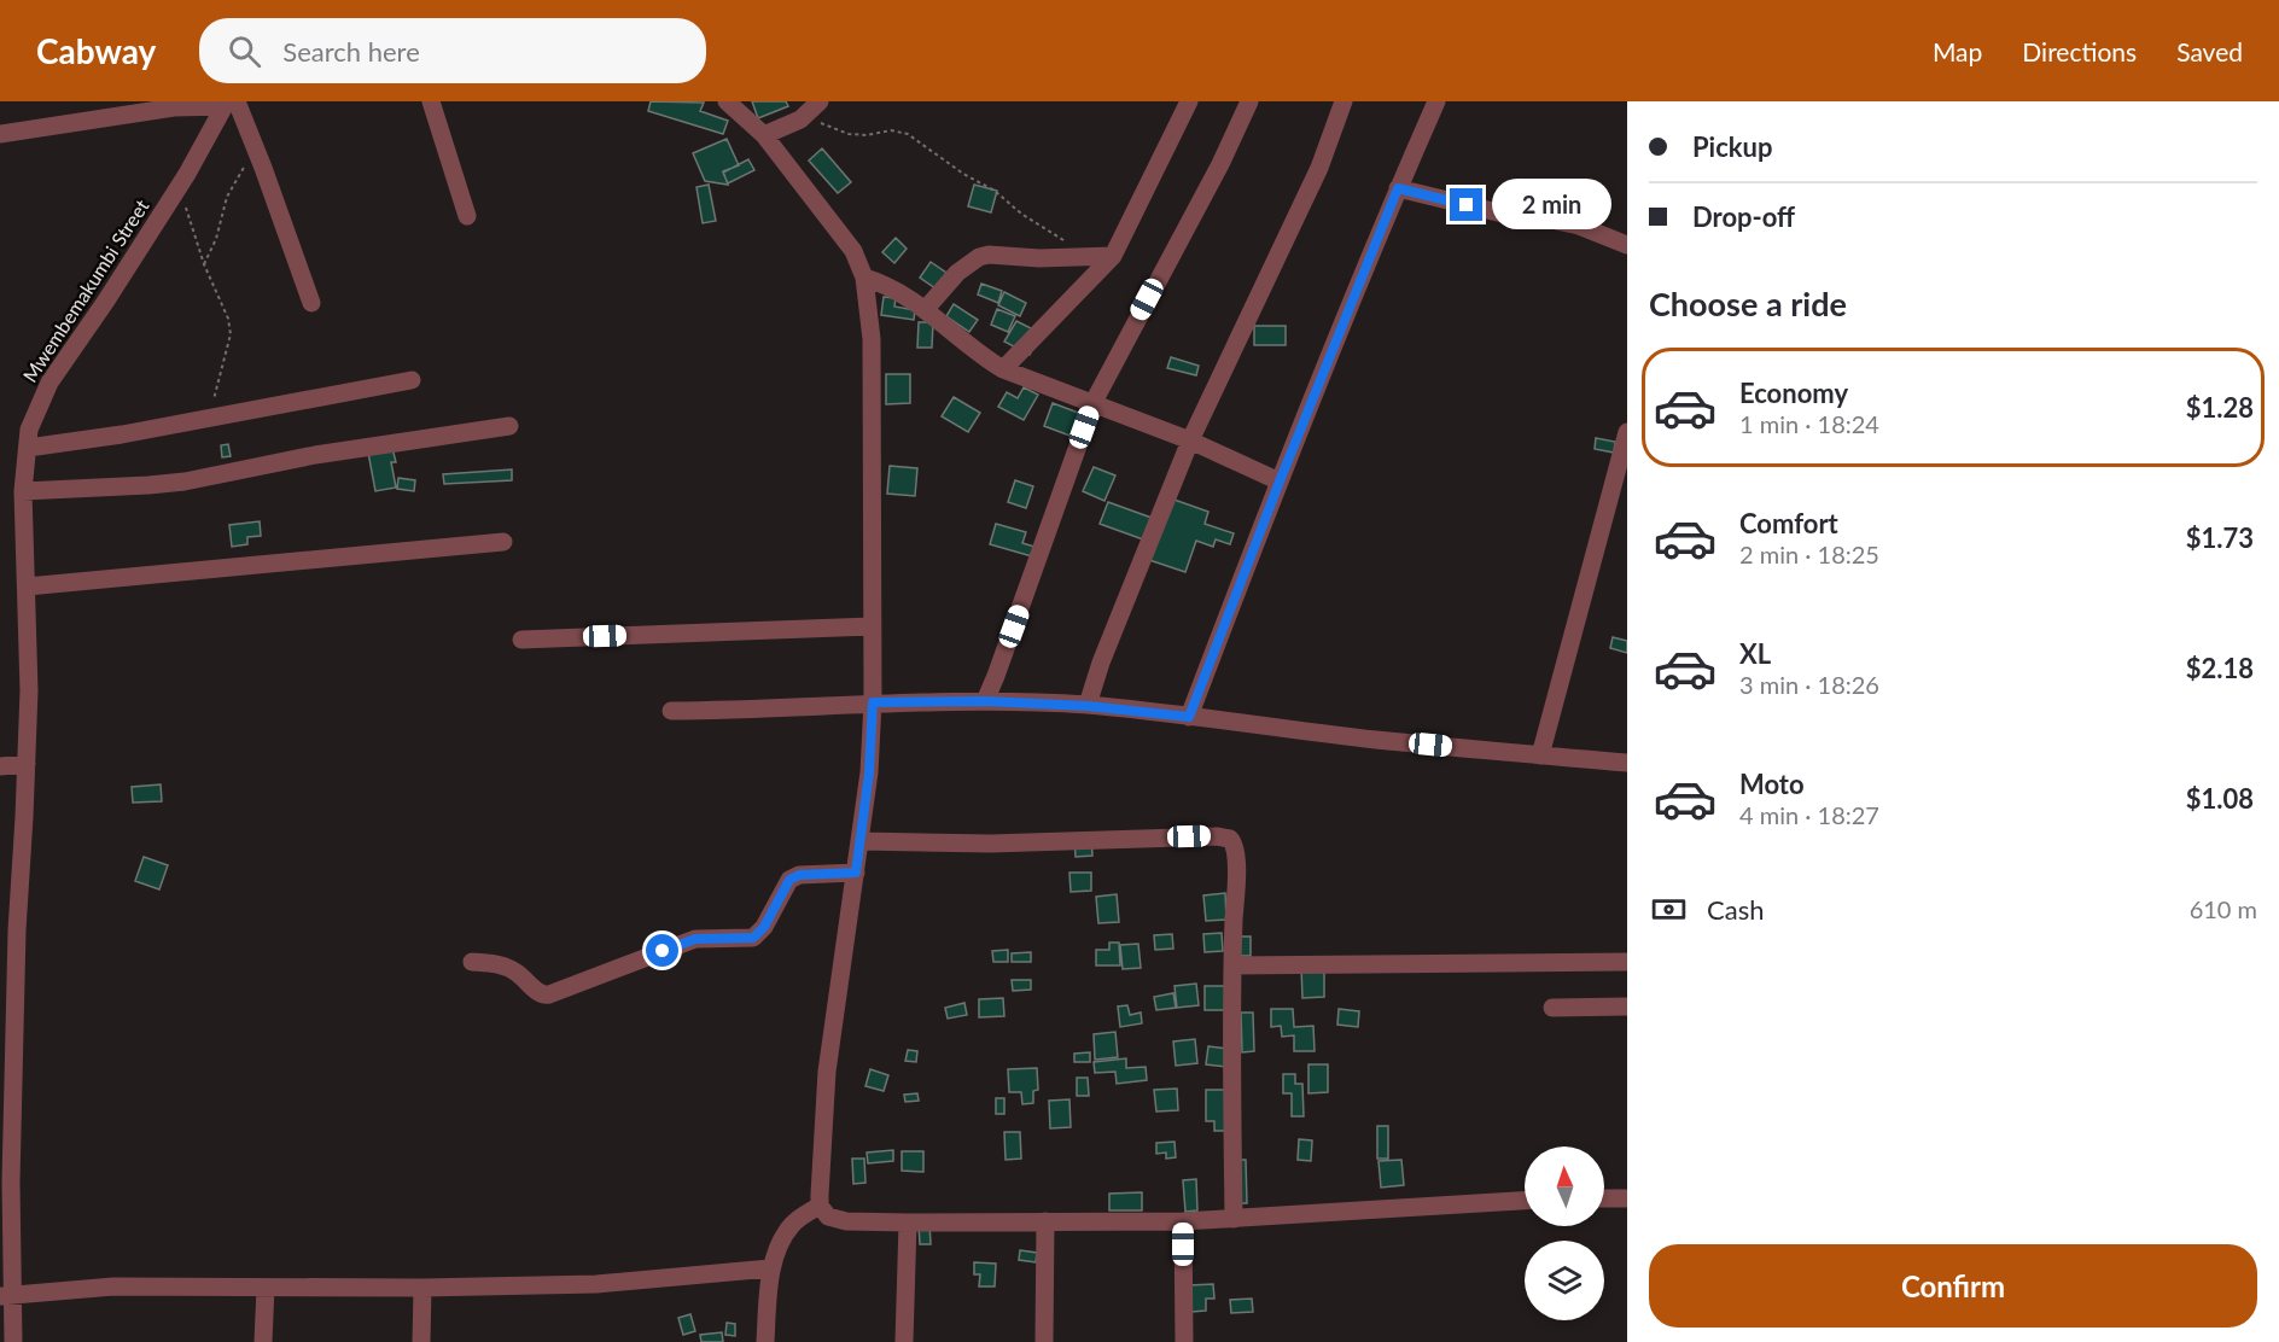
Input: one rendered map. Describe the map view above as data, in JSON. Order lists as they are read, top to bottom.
{
  "streets": {
    "street": ["Mwembemakumbi Street"]
  },
  "north": "top",
  "page": {
    "header": "Cabway",
    "search": "Search here",
    "nav": ["Map", "Directions", "Saved"],
    "banner": ["Pickup", "Drop-off"],
    "bubble": "2 min",
    "heading": "Choose a ride",
    "list": [
      {
        "name": "Economy",
        "note": "1 min · 18:24",
        "value": "$1.28"
      },
      {
        "name": "Comfort",
        "note": "2 min · 18:25",
        "value": "$1.73"
      },
      {
        "name": "XL",
        "note": "3 min · 18:26",
        "value": "$2.18"
      },
      {
        "name": "Moto",
        "note": "4 min · 18:27",
        "value": "$1.08"
      }
    ],
    "pay": ["Cash", "610 m"],
    "buttons": "Confirm"
  }
}
